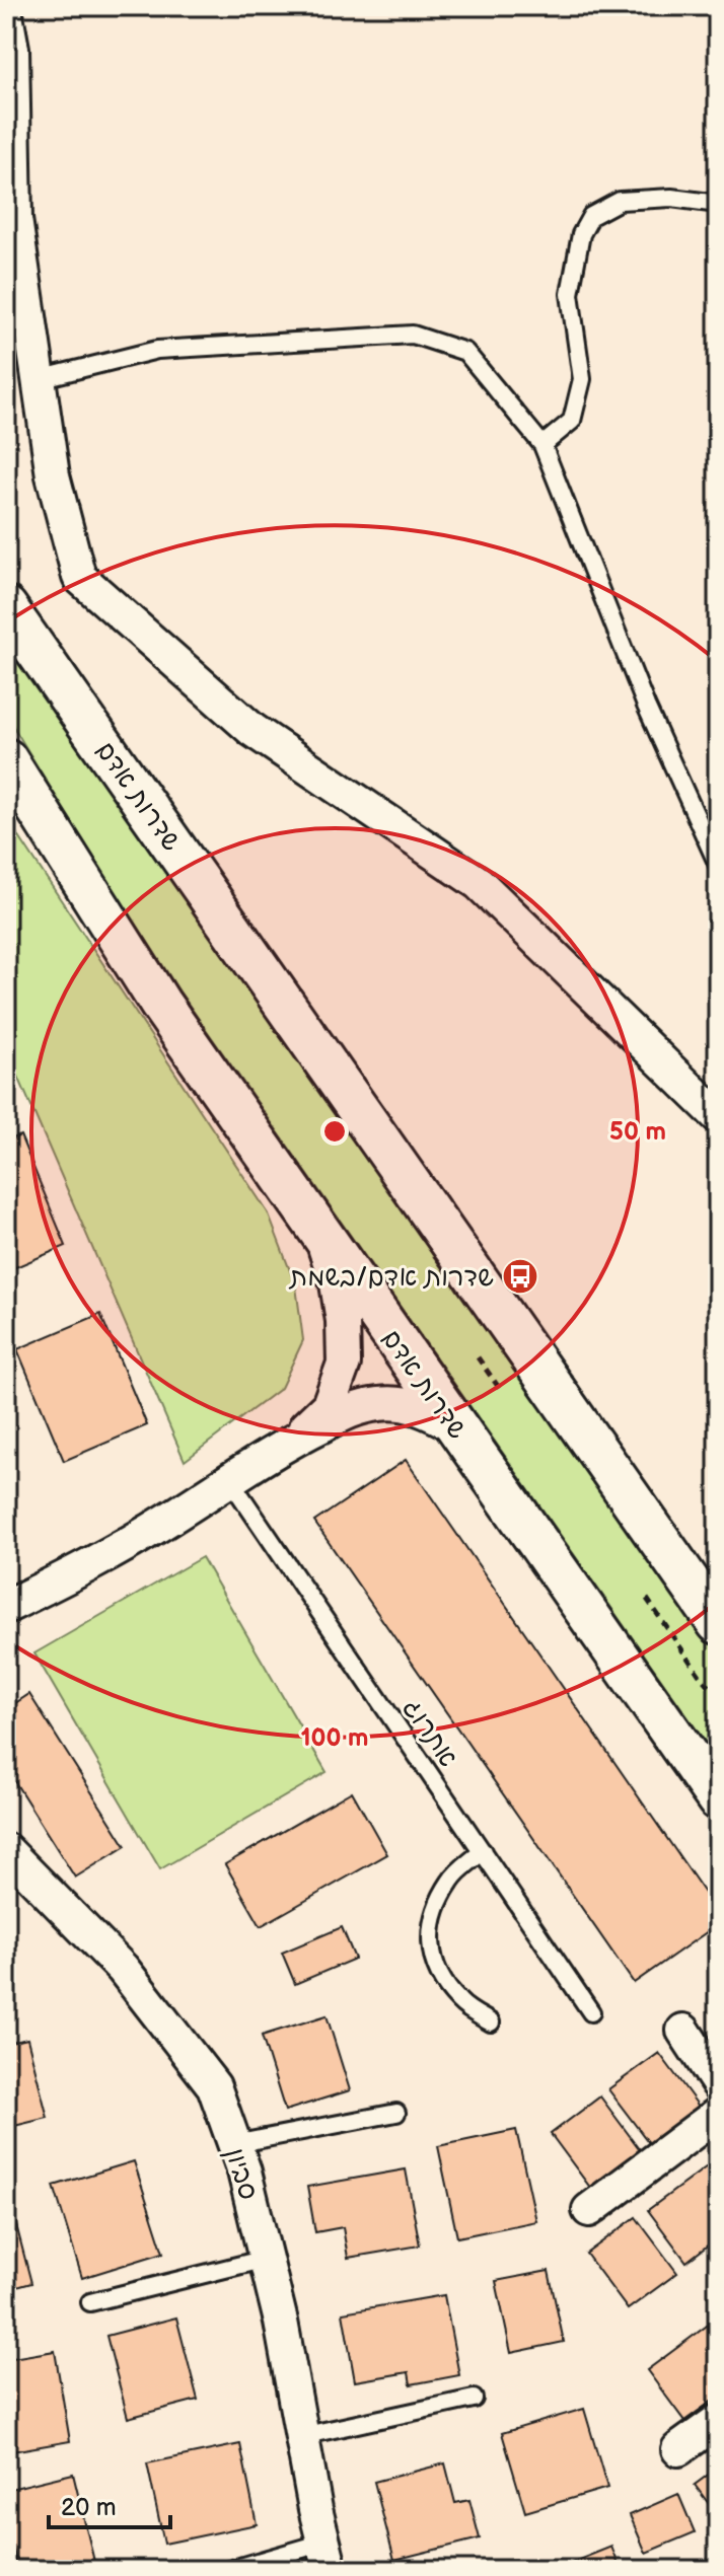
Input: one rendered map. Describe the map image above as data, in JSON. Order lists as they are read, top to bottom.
{
  "streets": {
    "street": ["שדרות אדם", "סביון"],
    "lane": ["אתרוג"]
  },
  "places": {
    "bus stop": ["שדרות אדם/בשמת"]
  },
  "scale_bar": "20 m",
  "rings": ["50 m", "100 m"]
}
